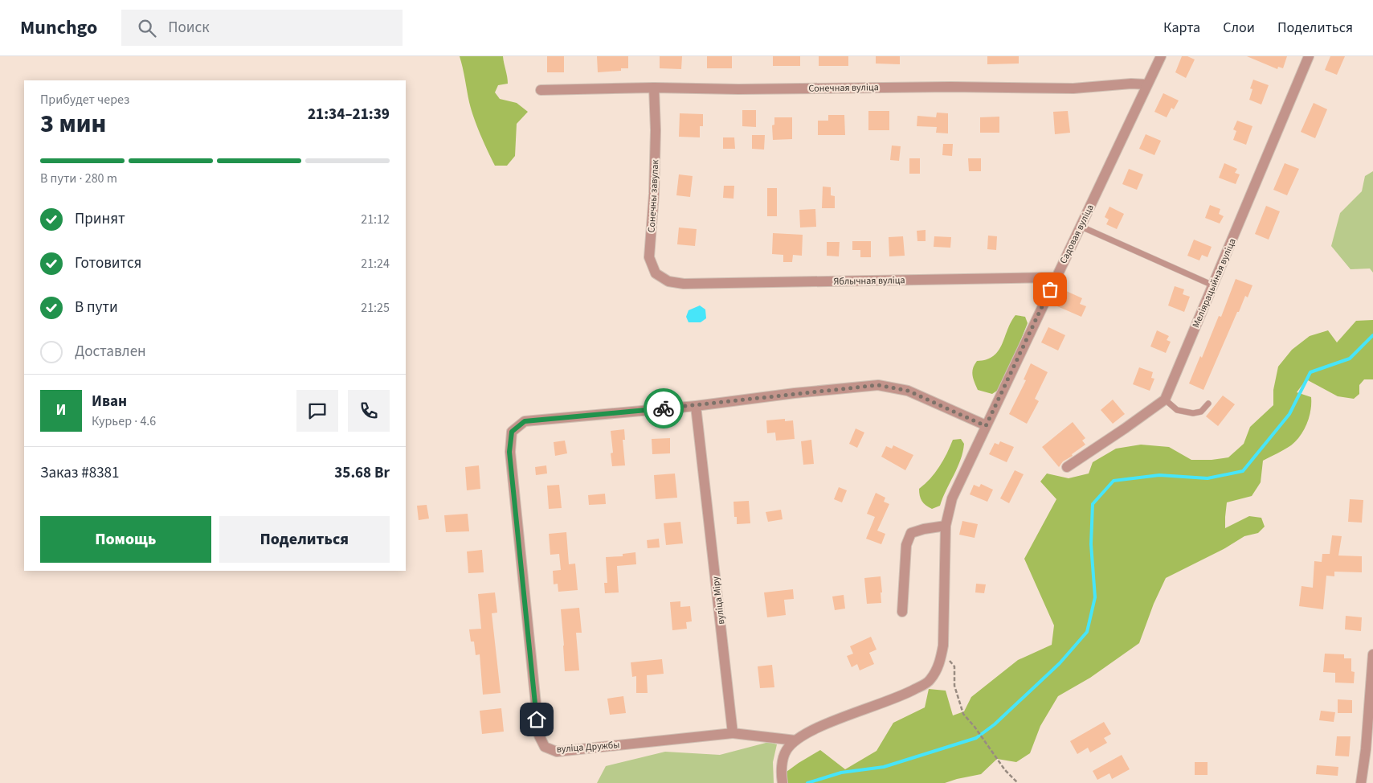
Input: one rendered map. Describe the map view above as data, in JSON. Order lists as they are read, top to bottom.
{
  "streets": {
    "street": [
      "Сонечная вуліца",
      "Сонечны завулак",
      "Садовая вуліца",
      "Яблычная вуліца",
      "Меліярацыйная вуліца",
      "вуліца Міру",
      "вуліца Дружбы"
    ]
  },
  "crossings": [
    ["Сонечная вуліца", "Сонечны завулак"],
    ["Сонечная вуліца", "Садовая вуліца"],
    ["Сонечны завулак", "Яблычная вуліца"],
    ["Садовая вуліца", "Яблычная вуліца"],
    ["вуліца Міру", "вуліца Дружбы"]
  ],
  "page": {
    "header": "Munchgo",
    "search": "Поиск",
    "nav": ["Карта", "Слои", "Поделиться"],
    "heading": ["3 мин", "Прибудет через", "21:34–21:39"],
    "panel": [
      "Иван",
      "Курьер · 4.6",
      "Заказ #8381",
      "35.68 Br"
    ],
    "bar": "В пути · 280 m",
    "list": [
      ["Принят", "21:12"],
      ["Готовится", "21:24"],
      ["В пути", "21:25"],
      "Доставлен"
    ],
    "round": "И",
    "buttons": ["Помощь", "Поделиться"]
  }
}
